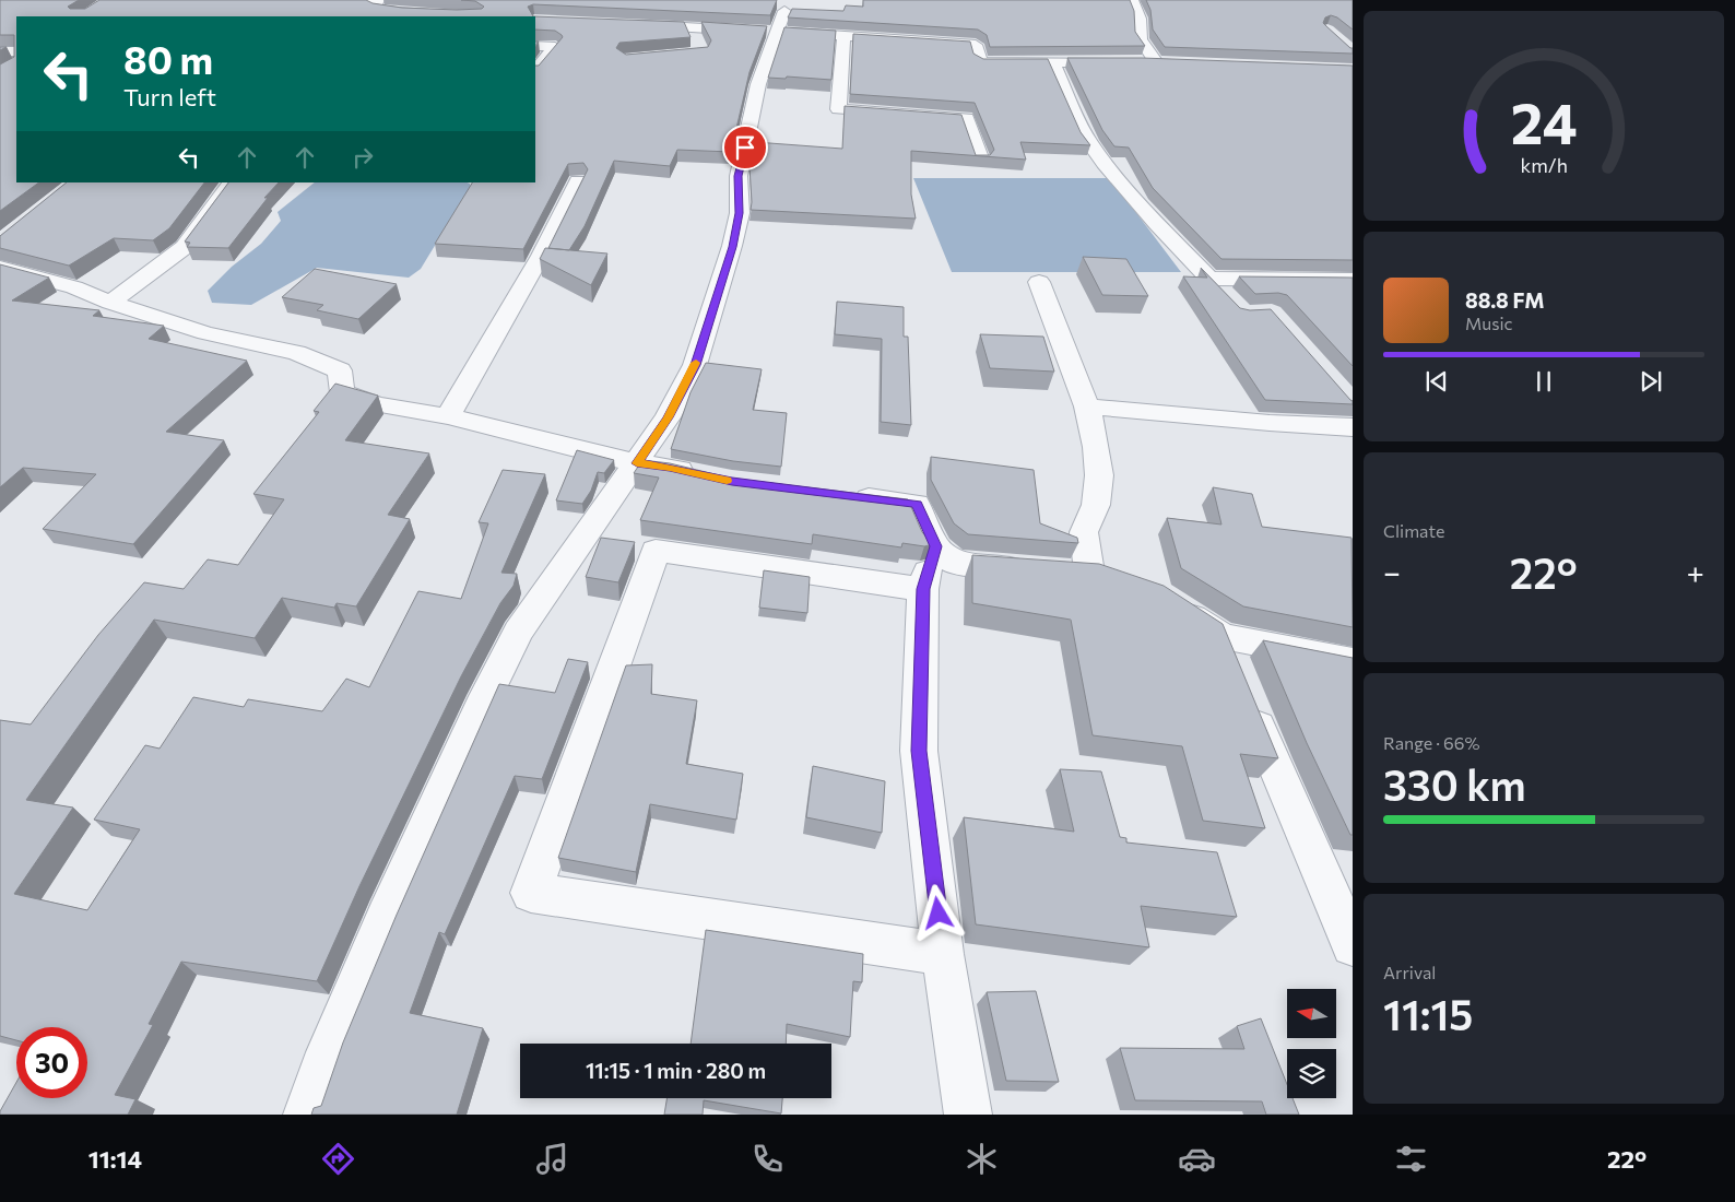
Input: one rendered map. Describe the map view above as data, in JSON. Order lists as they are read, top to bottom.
{
  "north": "left",
  "page": {
    "turn": ["80 m", "Turn left"],
    "song": ["88.8 FM", "Music"],
    "tile": [
      "Climate",
      ["Range · 66%", "330 km"],
      ["Arrival", "11:15"]
    ],
    "heat": ["−", "22°", "+"],
    "limit": "30",
    "trip": "11:15 · 1 min · 280 m",
    "tabs": ["11:14", "22°"],
    "gauge": ["24", "km/h"]
  }
}
